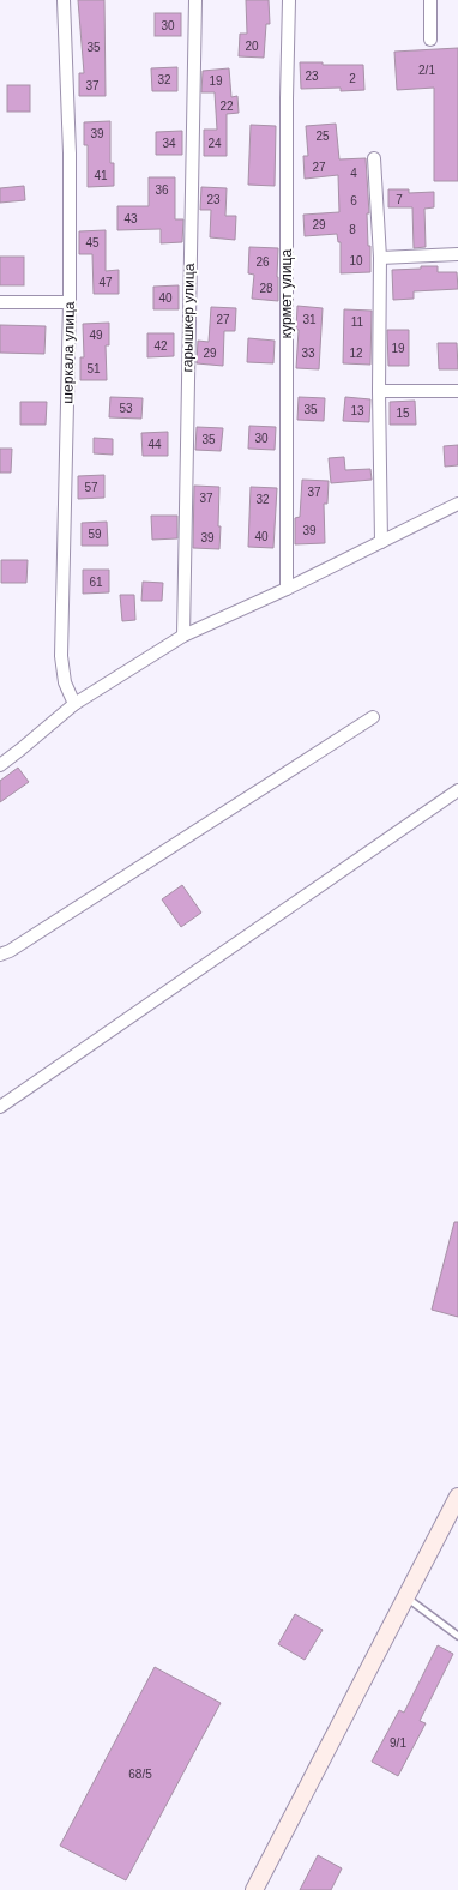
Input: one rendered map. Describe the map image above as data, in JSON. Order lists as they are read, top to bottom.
{
  "streets": {
    "street": ["курмет улица", "гарышкер улица", "шеркала улица"]
  },
  "house_numbers": [
    "30",
    "20",
    "35",
    "2/1",
    "23",
    "2",
    "32",
    "19",
    "37",
    "22",
    "39",
    "25",
    "34",
    "24",
    "27",
    "4",
    "41",
    "36",
    "23",
    "7",
    "6",
    "43",
    "29",
    "8",
    "45",
    "10",
    "26",
    "47",
    "28",
    "40",
    "27",
    "31",
    "11",
    "49",
    "42",
    "19",
    "29",
    "33",
    "12",
    "51",
    "53",
    "35",
    "13",
    "15",
    "30",
    "35",
    "44",
    "57",
    "37",
    "37",
    "32",
    "39",
    "59",
    "40",
    "39",
    "61",
    "9/1",
    "68/5"
  ]
}
